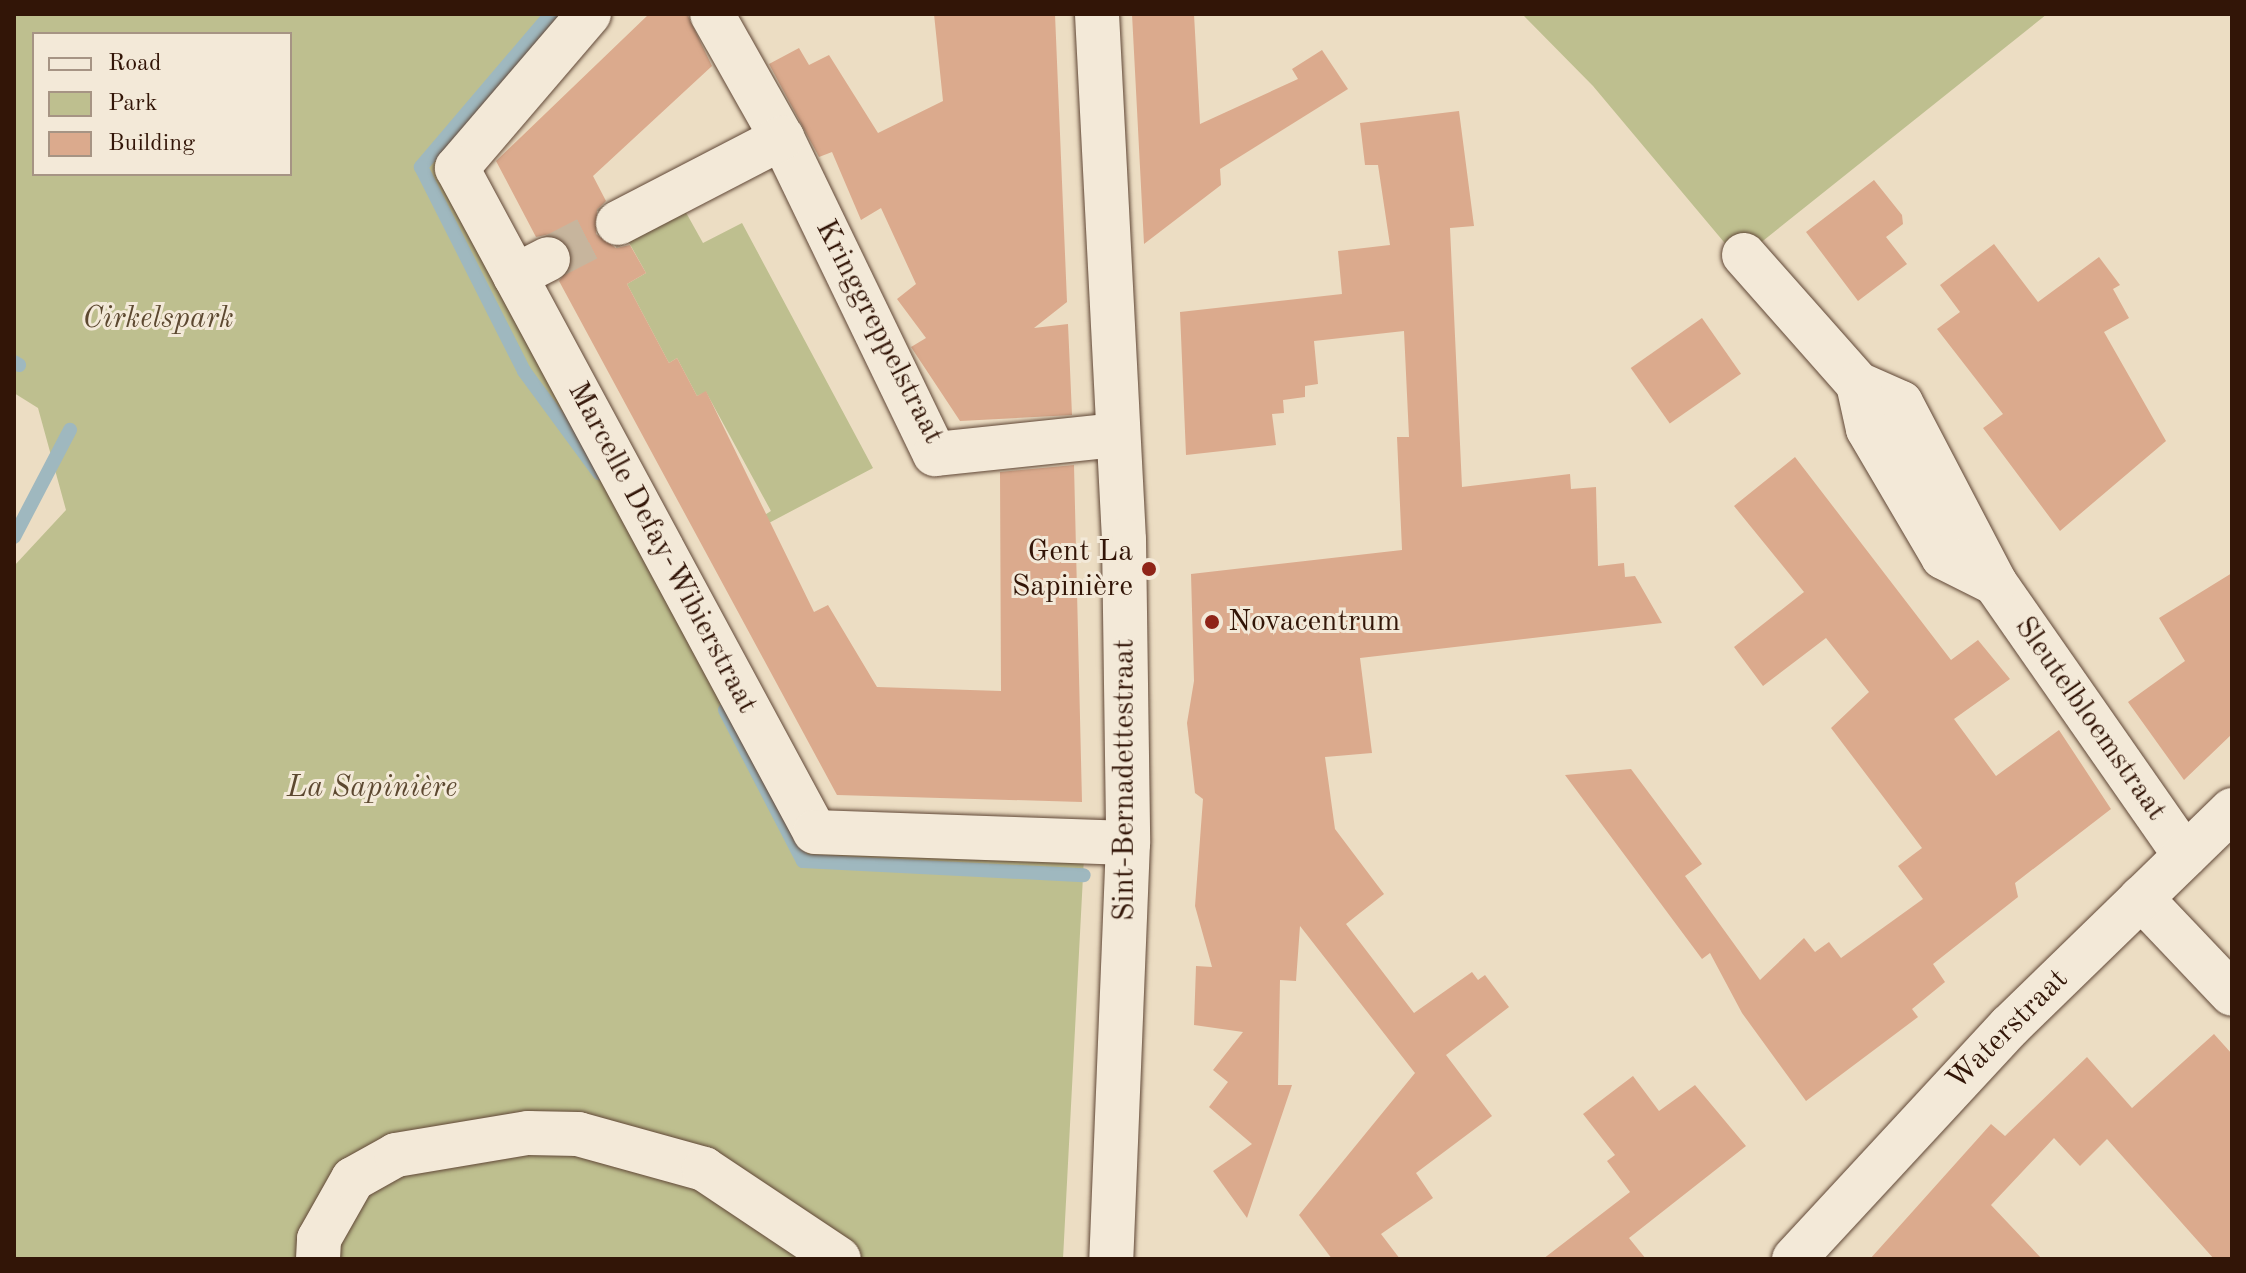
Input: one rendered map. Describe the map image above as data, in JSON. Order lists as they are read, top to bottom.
{
  "streets": {
    "street": [
      "Kringgreppelstraat",
      "Marcelle Defay-Wibierstraat",
      "Sleutelbloemstraat",
      "Sint-Bernadettestraat",
      "Waterstraat"
    ]
  },
  "crossings": [
    ["Kringgreppelstraat", "Sint-Bernadettestraat"],
    ["Marcelle Defay-Wibierstraat", "Sint-Bernadettestraat"],
    ["Sleutelbloemstraat", "Waterstraat"]
  ],
  "parks": ["Cirkelspark", "La Sapinière"],
  "places": ["Gent La Sapinière", "Novacentrum"],
  "legend": ["Road", "Park", "Building"]
}
